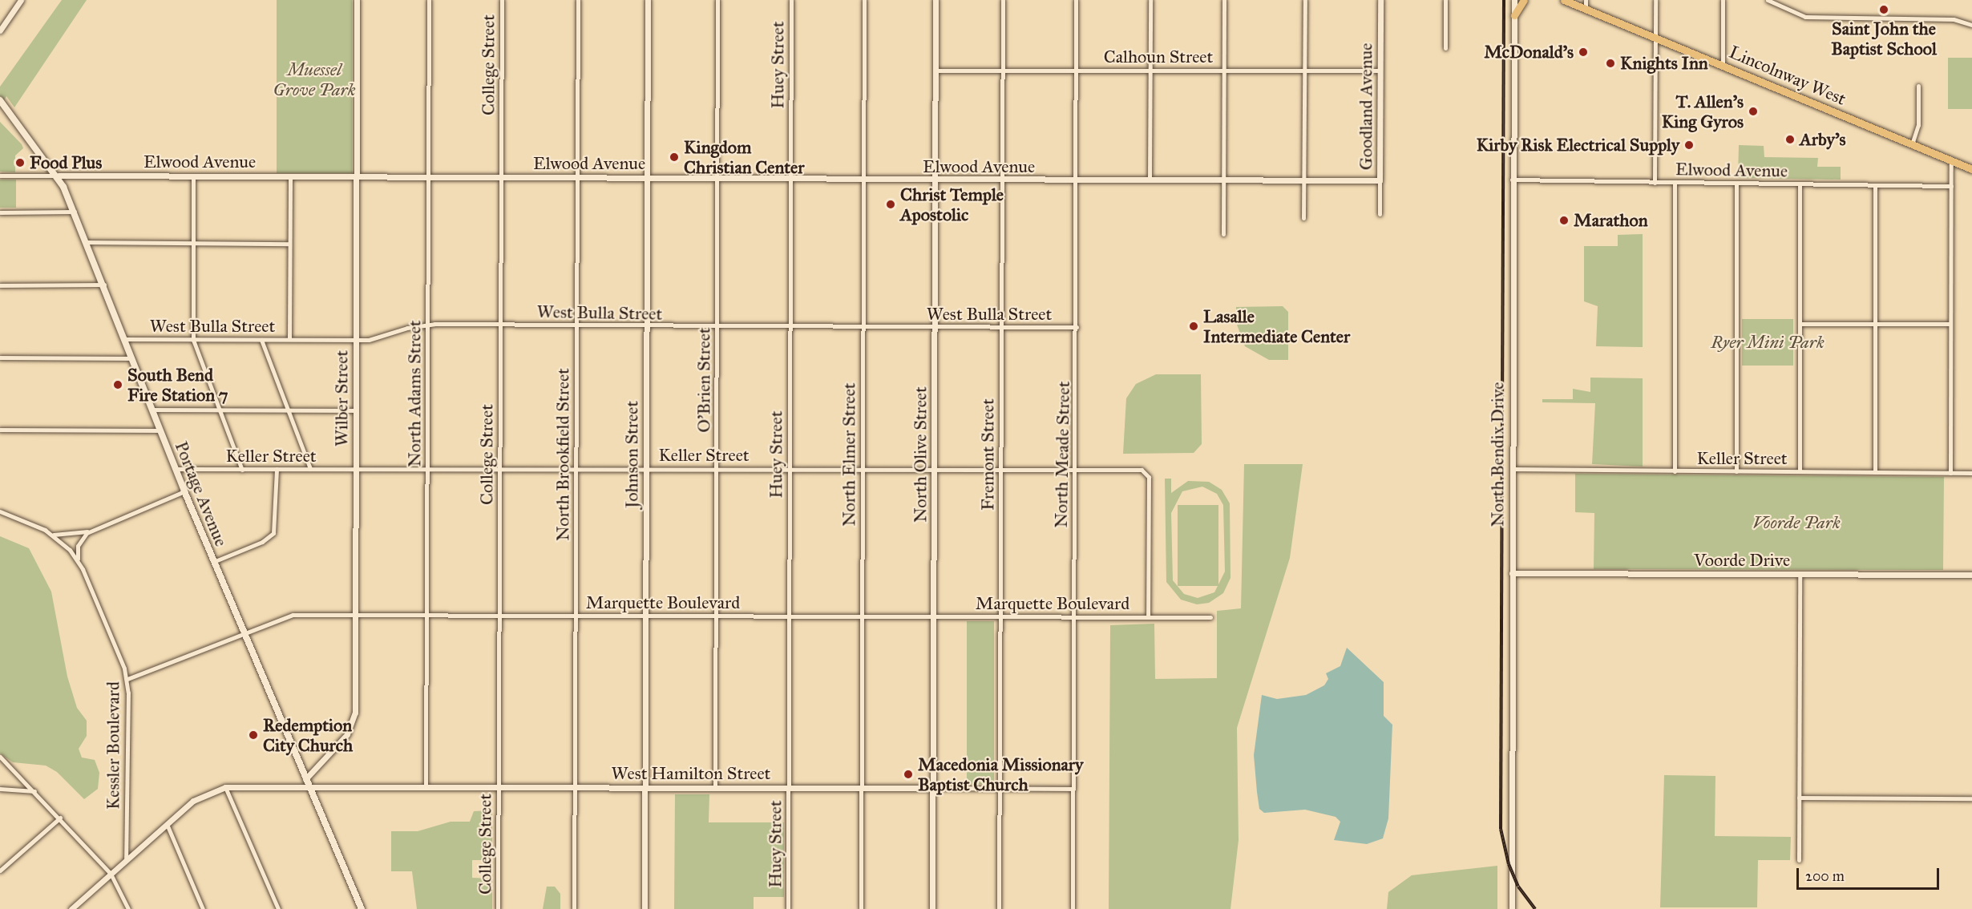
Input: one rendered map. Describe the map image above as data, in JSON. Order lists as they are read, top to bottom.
{
  "streets": {
    "main road": ["Lincolnway West", "Portage Avenue"],
    "street": [
      "Calhoun Street",
      "College Street",
      "Huey Street",
      "Goodland Avenue",
      "Elwood Avenue",
      "West Bulla Street",
      "O'Brien Street",
      "North Adams Street",
      "Wilber Street",
      "North Brookfield Street",
      "Johnson Street",
      "North Elmer Street",
      "North Olive Street",
      "Fremont Street",
      "North Meade Street",
      "North Bendix Drive",
      "Keller Street",
      "Voorde Drive",
      "Marquette Boulevard",
      "Kessler Boulevard",
      "West Hamilton Street"
    ]
  },
  "crossings": [
    ["Calhoun Street", "Goodland Avenue"],
    ["Calhoun Street", "North Olive Street"],
    ["Calhoun Street", "Fremont Street"],
    ["Calhoun Street", "North Meade Street"],
    ["College Street", "Elwood Avenue"],
    ["College Street", "West Bulla Street"],
    ["College Street", "Keller Street"],
    ["College Street", "Marquette Boulevard"],
    ["College Street", "West Hamilton Street"],
    ["Huey Street", "Elwood Avenue"],
    ["Huey Street", "West Bulla Street"],
    ["Huey Street", "Keller Street"],
    ["Huey Street", "Marquette Boulevard"],
    ["Huey Street", "West Hamilton Street"],
    ["Goodland Avenue", "Elwood Avenue"],
    ["Elwood Avenue", "O'Brien Street"],
    ["Elwood Avenue", "North Adams Street"],
    ["Elwood Avenue", "Wilber Street"],
    ["Elwood Avenue", "North Brookfield Street"],
    ["Elwood Avenue", "Johnson Street"],
    ["Elwood Avenue", "North Elmer Street"],
    ["Elwood Avenue", "North Olive Street"],
    ["Elwood Avenue", "Fremont Street"],
    ["Elwood Avenue", "North Meade Street"],
    ["Elwood Avenue", "North Bendix Drive"],
    ["Elwood Avenue", "Portage Avenue"],
    ["West Bulla Street", "O'Brien Street"],
    ["West Bulla Street", "North Adams Street"],
    ["West Bulla Street", "Wilber Street"],
    ["West Bulla Street", "North Brookfield Street"],
    ["West Bulla Street", "Johnson Street"],
    ["West Bulla Street", "North Elmer Street"],
    ["West Bulla Street", "North Olive Street"],
    ["West Bulla Street", "Fremont Street"],
    ["West Bulla Street", "North Meade Street"],
    ["West Bulla Street", "Portage Avenue"],
    ["O'Brien Street", "Keller Street"],
    ["O'Brien Street", "Marquette Boulevard"],
    ["O'Brien Street", "West Hamilton Street"],
    ["North Adams Street", "Keller Street"],
    ["North Adams Street", "Marquette Boulevard"],
    ["North Adams Street", "West Hamilton Street"],
    ["Wilber Street", "Keller Street"],
    ["Wilber Street", "Portage Avenue"],
    ["Wilber Street", "Marquette Boulevard"],
    ["North Brookfield Street", "Keller Street"],
    ["North Brookfield Street", "Marquette Boulevard"],
    ["North Brookfield Street", "West Hamilton Street"],
    ["Johnson Street", "Keller Street"],
    ["Johnson Street", "Marquette Boulevard"],
    ["Johnson Street", "West Hamilton Street"],
    ["North Elmer Street", "Keller Street"],
    ["North Elmer Street", "Marquette Boulevard"],
    ["North Elmer Street", "West Hamilton Street"],
    ["North Olive Street", "Keller Street"],
    ["North Olive Street", "Marquette Boulevard"],
    ["North Olive Street", "West Hamilton Street"],
    ["Fremont Street", "Keller Street"],
    ["Fremont Street", "Marquette Boulevard"],
    ["Fremont Street", "West Hamilton Street"],
    ["North Meade Street", "Keller Street"],
    ["North Meade Street", "Marquette Boulevard"],
    ["North Meade Street", "West Hamilton Street"],
    ["North Bendix Drive", "Keller Street"],
    ["North Bendix Drive", "Voorde Drive"],
    ["Keller Street", "Portage Avenue"],
    ["Keller Street", "Marquette Boulevard"],
    ["Portage Avenue", "Marquette Boulevard"],
    ["Portage Avenue", "Kessler Boulevard"],
    ["Portage Avenue", "West Hamilton Street"],
    ["Marquette Boulevard", "Kessler Boulevard"]
  ],
  "parks": ["Muessel Grove Park", "Ryer Mini Park", "Voorde Park"],
  "places": [
    "Saint John the Baptist School",
    "McDonald's",
    "Knights Inn",
    "T. Allen's King Gyros",
    "Arby's",
    "Kirby Risk Electrical Supply",
    "Kingdom Christian Center",
    "Food Plus",
    "Christ Temple Apostolic",
    "Marathon",
    "Lasalle Intermediate Center",
    "South Bend Fire Station 7",
    "Redemption City Church",
    "Macedonia Missionary Baptist Church"
  ],
  "scale_bar": "200 m"
}
